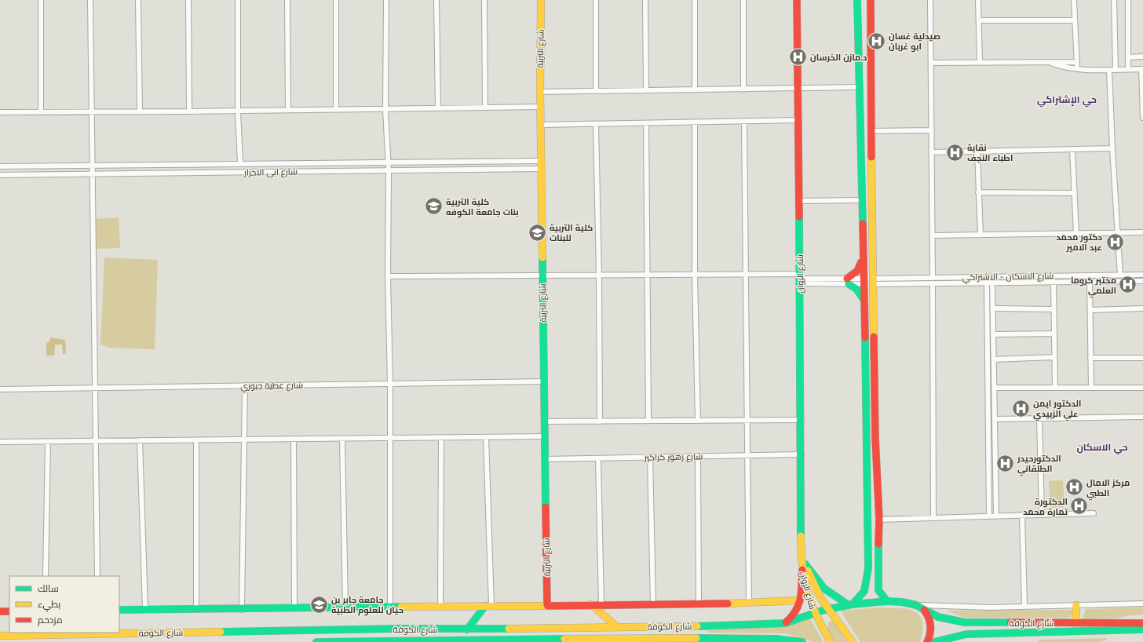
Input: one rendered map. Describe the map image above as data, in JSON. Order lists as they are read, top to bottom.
{
  "streets": {
    "main road": ["شارع التربية", "شارع الروان", "شارع الكوفة"],
    "street": [
      "شارع ابی الاحرار",
      "شارع الاسكان - الاشتراكي",
      "شارع عطية جبوري",
      "شارع زهور كزاكيز"
    ]
  },
  "crossings": [
    ["شارع التربية", "شارع ابی الاحرار"],
    ["شارع التربية", "شارع عطية جبوري"],
    ["شارع التربية", "شارع زهور كزاكيز"],
    ["شارع الروان", "شارع زهور كزاكيز"],
    ["شارع الروان", "شارع الكوفة"]
  ],
  "districts": ["حي الإشتراكي", "حي الاسكان"],
  "places": {
    "hospital": [
      "صيدلية غسان ابو غربان",
      "د.مازن الخرسان",
      "نقابة اطباء النجف",
      "دكتور محمد عبد الامير",
      "مختبر كروما العلمي",
      "الدكتور ايمن علي الزبيدي",
      "الدكتورحيدر الطلقاني",
      "مركز الامال الطبي",
      "الدكتورة تمارة محمد"
    ],
    "school or university": ["كلية التربية بنات جامعة الكوفه", "كلية التربية للبنات", "جامعة جابر بن حيان للعلوم الطبية"]
  },
  "legend": ["سالك", "بطيء", "مزدحم"]
}
